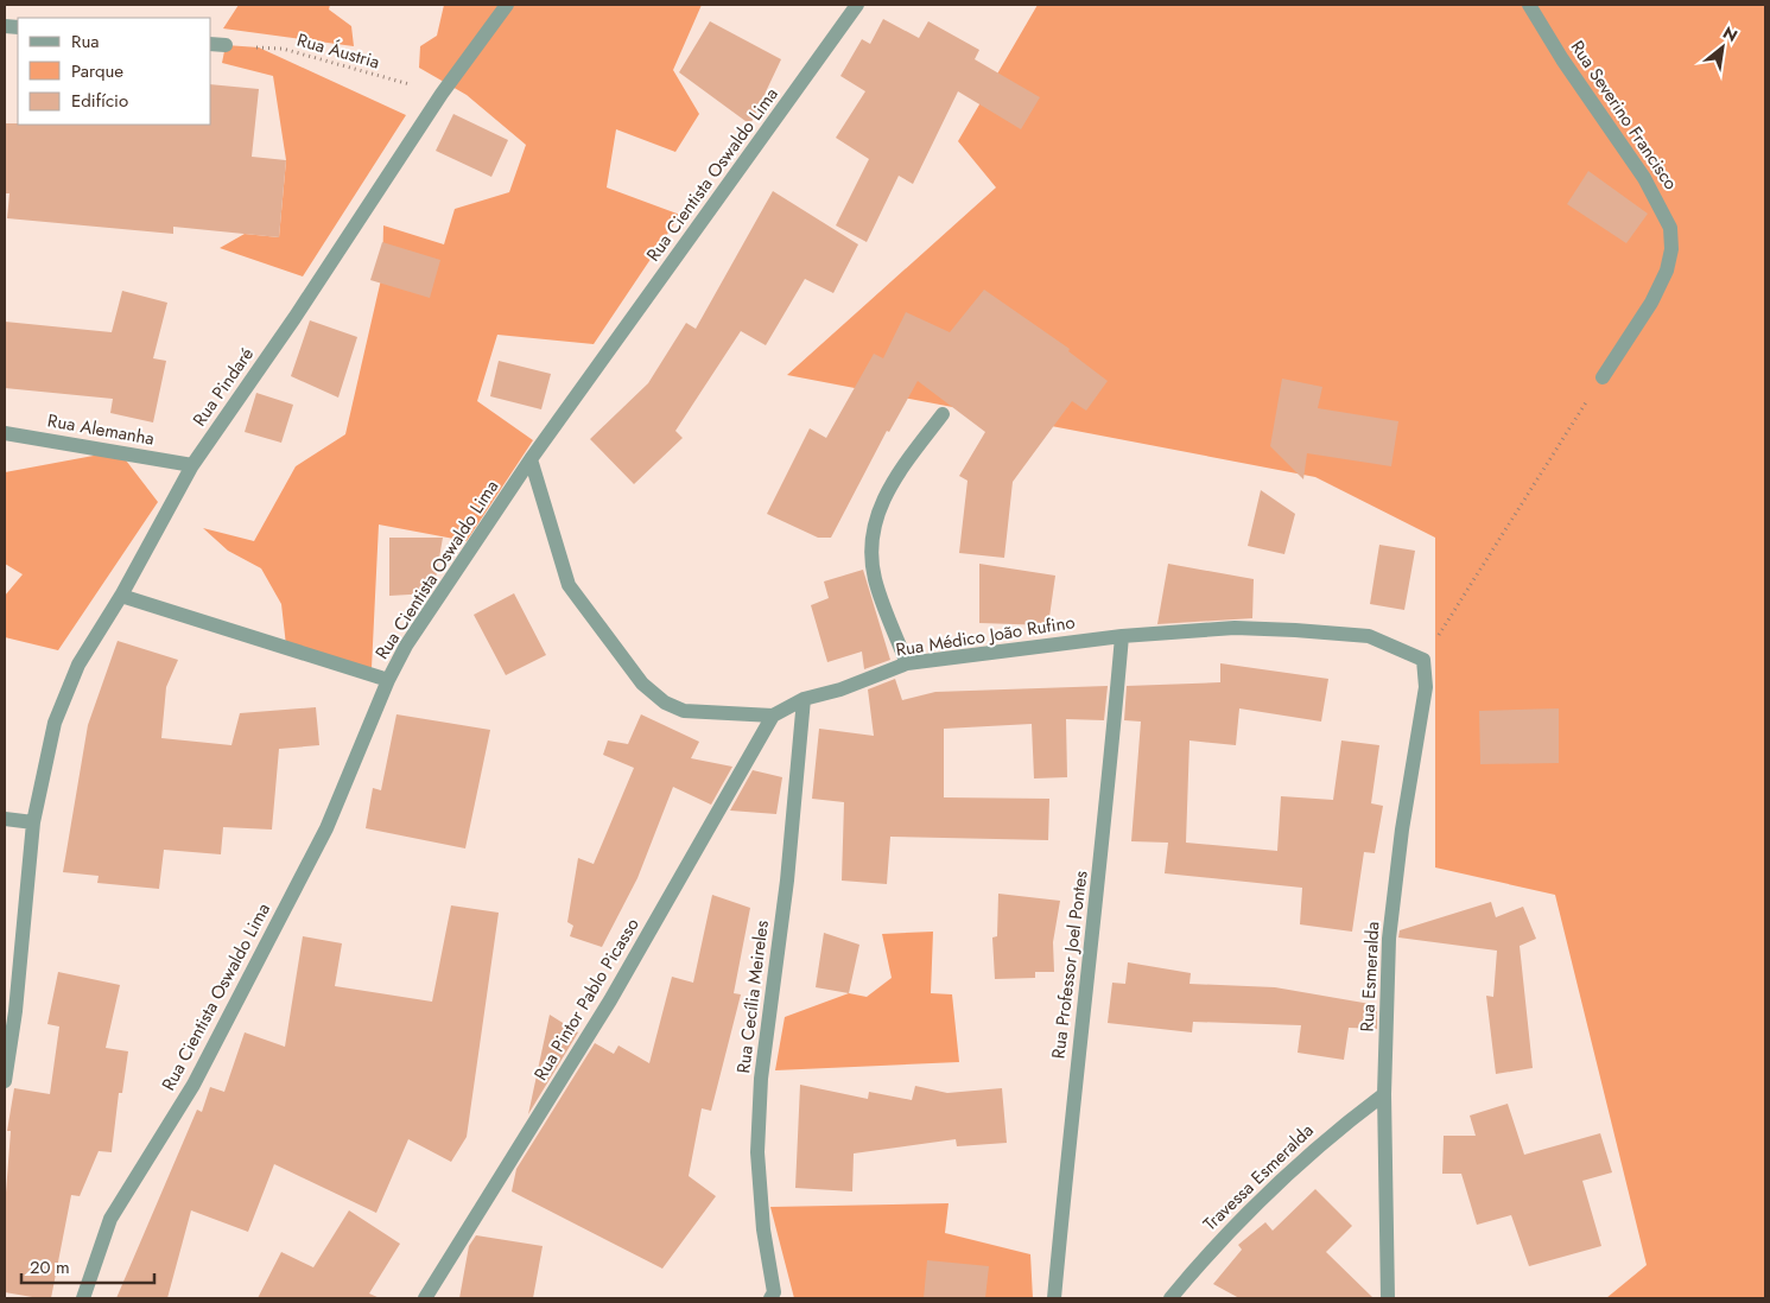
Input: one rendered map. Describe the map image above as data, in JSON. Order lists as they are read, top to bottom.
{
  "streets": {
    "street": [
      "Rua Severino Francisco",
      "Rua Cientista Oswaldo Lima",
      "Rua Pindaré",
      "Rua Alemanha",
      "Rua Médico João Rufino",
      "Rua Professor Joel Pontes",
      "Rua Esmeralda",
      "Rua Cecília Meireles",
      "Rua Pintor Pablo Picasso",
      "Travessa Esmeralda"
    ],
    "path": ["Rua Áustria"]
  },
  "crossings": [
    ["Rua Áustria", "Rua Pindaré"],
    ["Rua Pindaré", "Rua Alemanha"],
    ["Rua Médico João Rufino", "Rua Professor Joel Pontes"],
    ["Rua Médico João Rufino", "Rua Esmeralda"],
    ["Rua Médico João Rufino", "Rua Cecília Meireles"],
    ["Rua Médico João Rufino", "Rua Pintor Pablo Picasso"],
    ["Rua Esmeralda", "Travessa Esmeralda"]
  ],
  "legend": ["Rua", "Parque", "Edifício"],
  "scale_bar": "20 m",
  "north": "top right"
}
